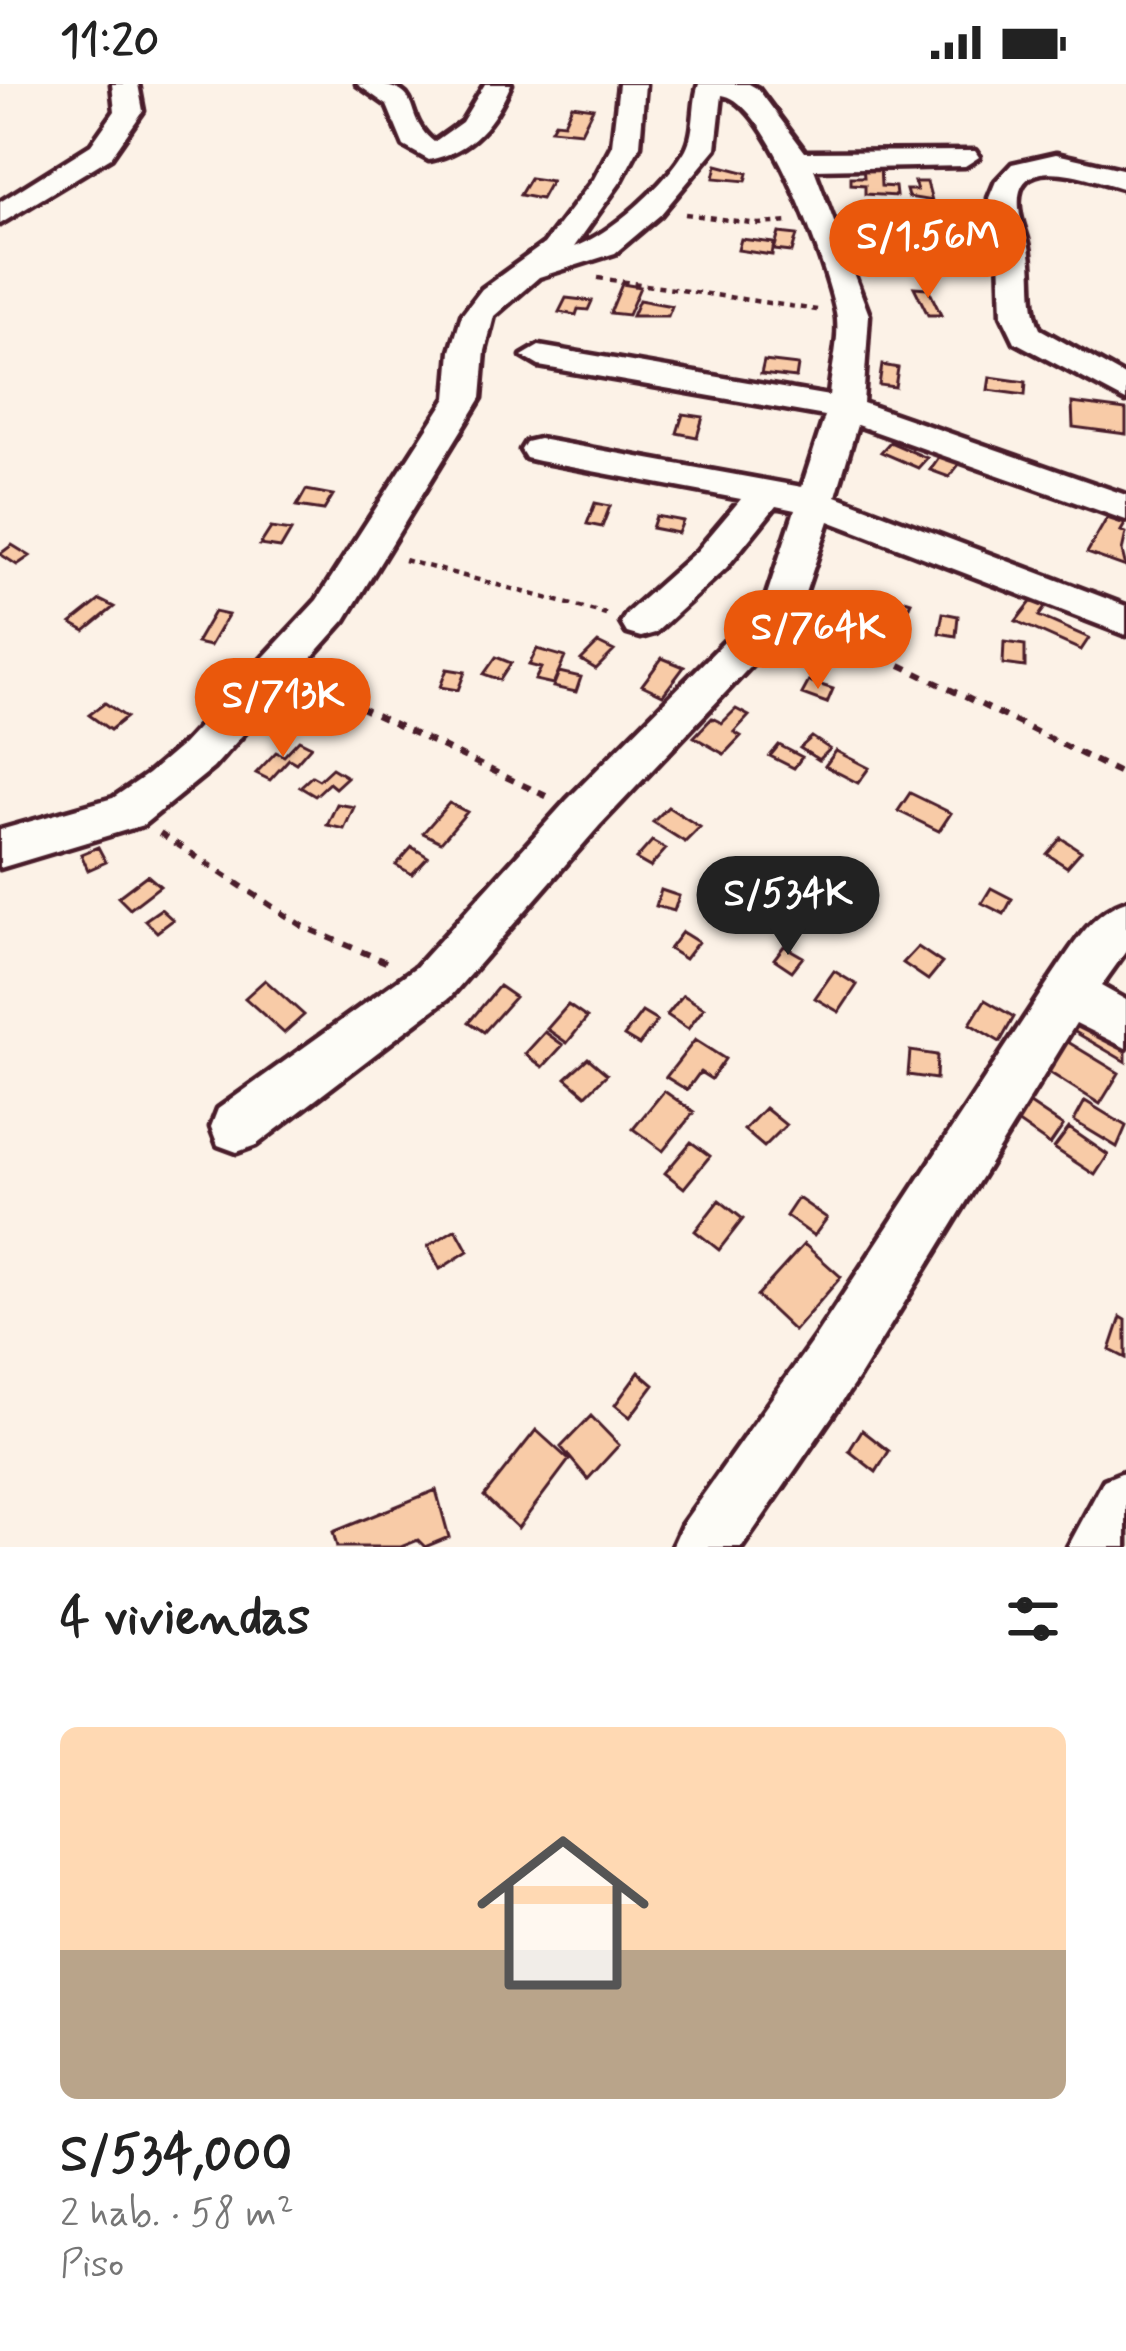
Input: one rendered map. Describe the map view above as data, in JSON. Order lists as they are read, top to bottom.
{
  "page": {
    "status": "11:20",
    "price": [
      "S/1.56M",
      "S/764K",
      "S/713K",
      "S/534K"
    ],
    "heading": "4 viviendas",
    "list": [
      {
        "name": "S/534,000",
        "note": "2 hab. · 58 m² · Piso"
      }
    ]
  }
}
